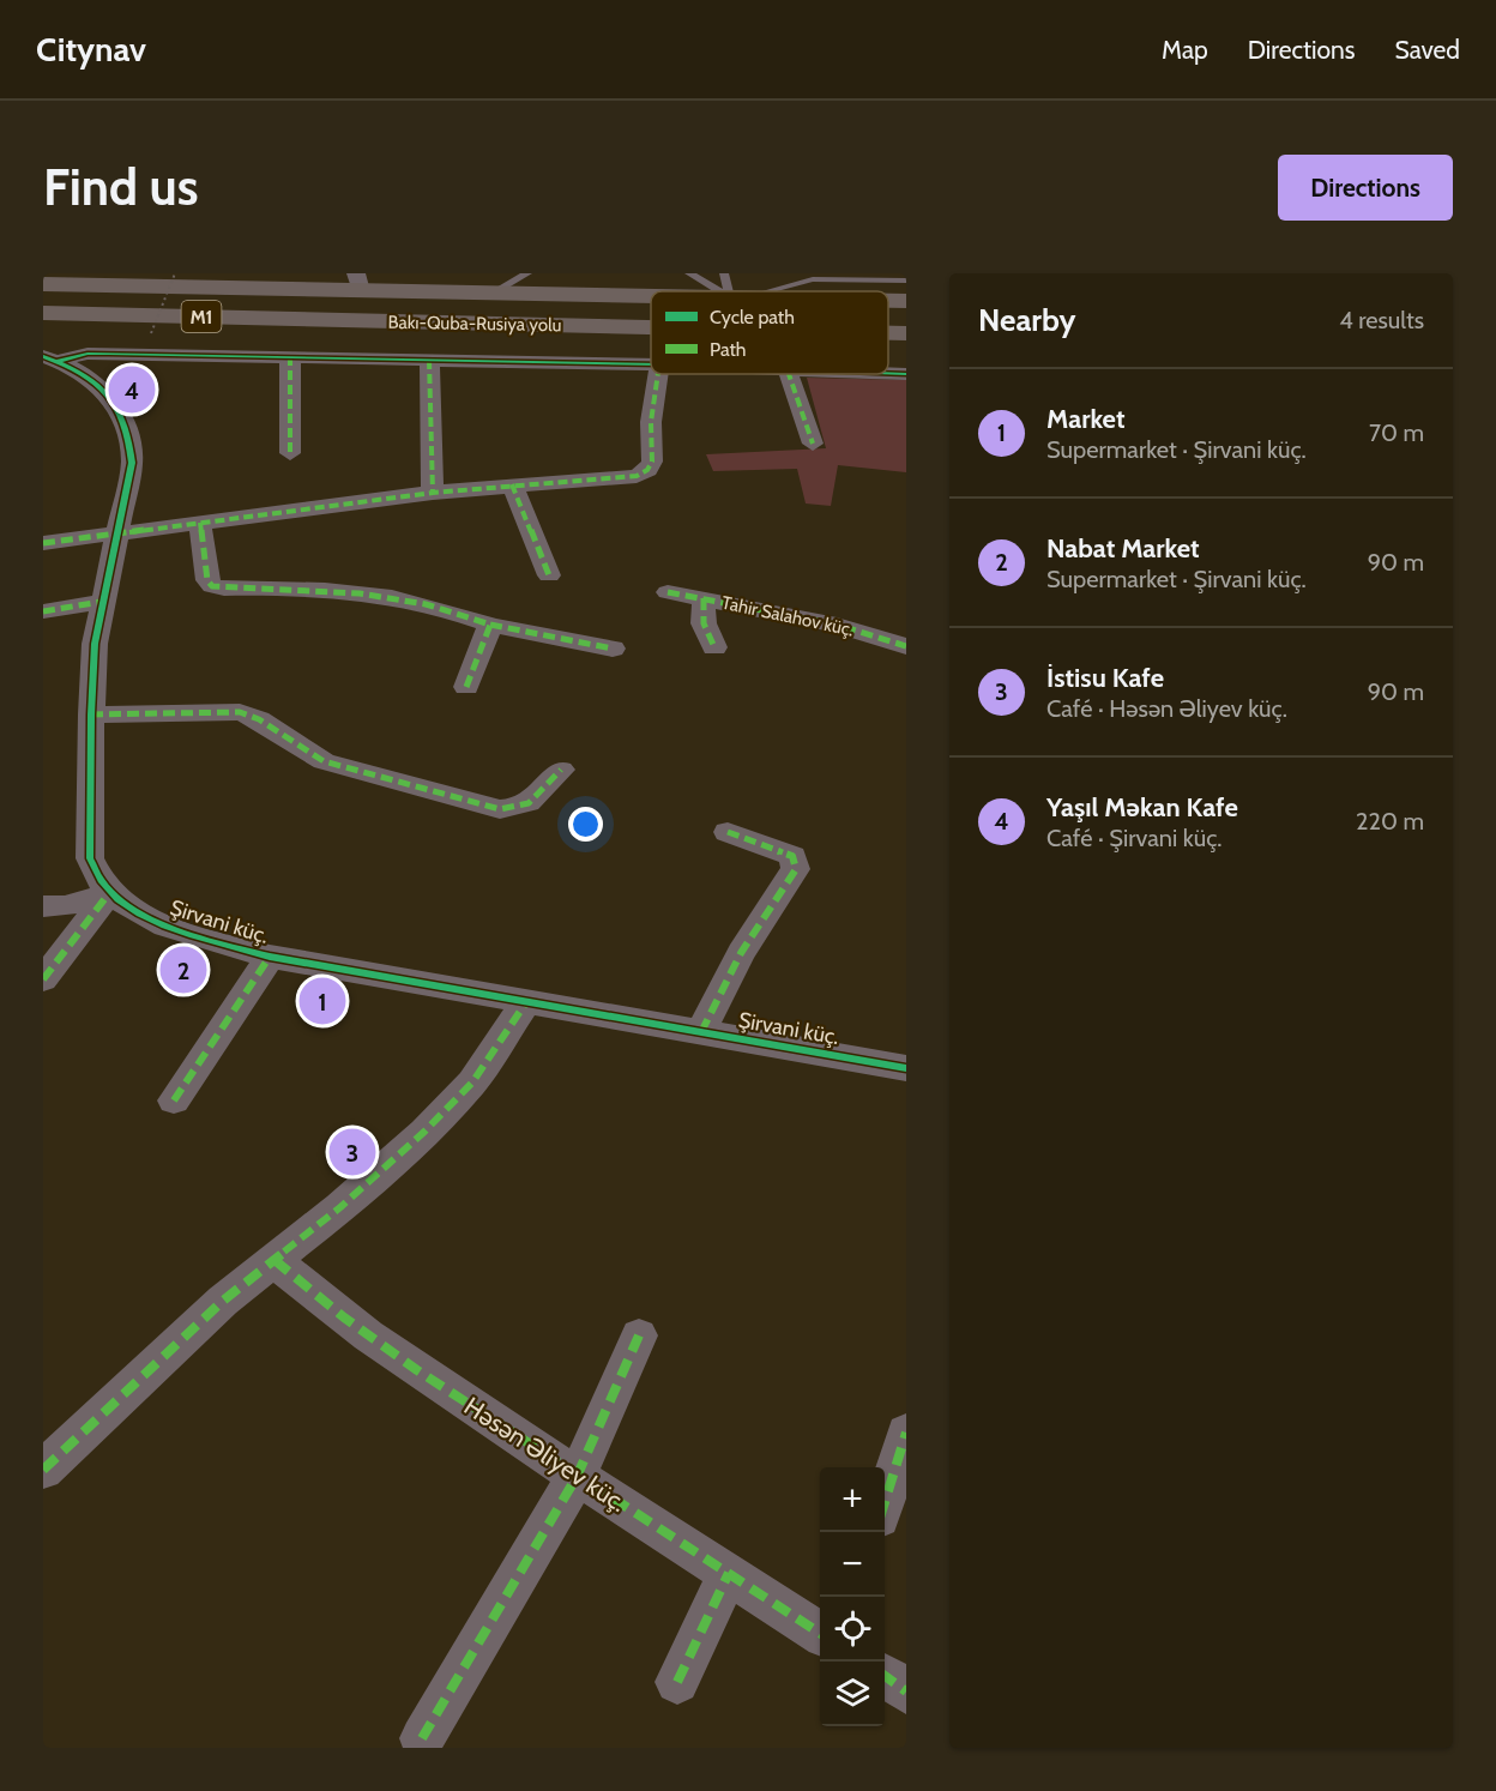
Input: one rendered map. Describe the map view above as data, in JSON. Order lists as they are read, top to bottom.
{
  "streets": {
    "highway": ["M1", "Bakı-Quba-Rusiya yolu"],
    "street": ["Tahir Salahov küç.", "Şirvani küç.", "Həsən Əliyev küç."]
  },
  "legend": ["Cycle path", "Path"],
  "page": {
    "header": "Citynav",
    "nav": ["Map", "Directions", "Saved"],
    "buttons": "Directions",
    "title": "Find us",
    "heading": ["Nearby", "4 results"],
    "pins": [
      "4",
      "2",
      "1",
      "3"
    ],
    "list": [
      {
        "mark": "1",
        "name": "Market",
        "note": "Supermarket · Şirvani küç.",
        "value": "70 m"
      },
      {
        "mark": "2",
        "name": "Nabat Market",
        "note": "Supermarket · Şirvani küç.",
        "value": "90 m"
      },
      {
        "mark": "3",
        "name": "İstisu Kafe",
        "note": "Café · Həsən Əliyev küç.",
        "value": "90 m"
      },
      {
        "mark": "4",
        "name": "Yaşıl Məkan Kafe",
        "note": "Café · Şirvani küç.",
        "value": "220 m"
      }
    ],
    "map_buttons": ["+", "−"]
  }
}
